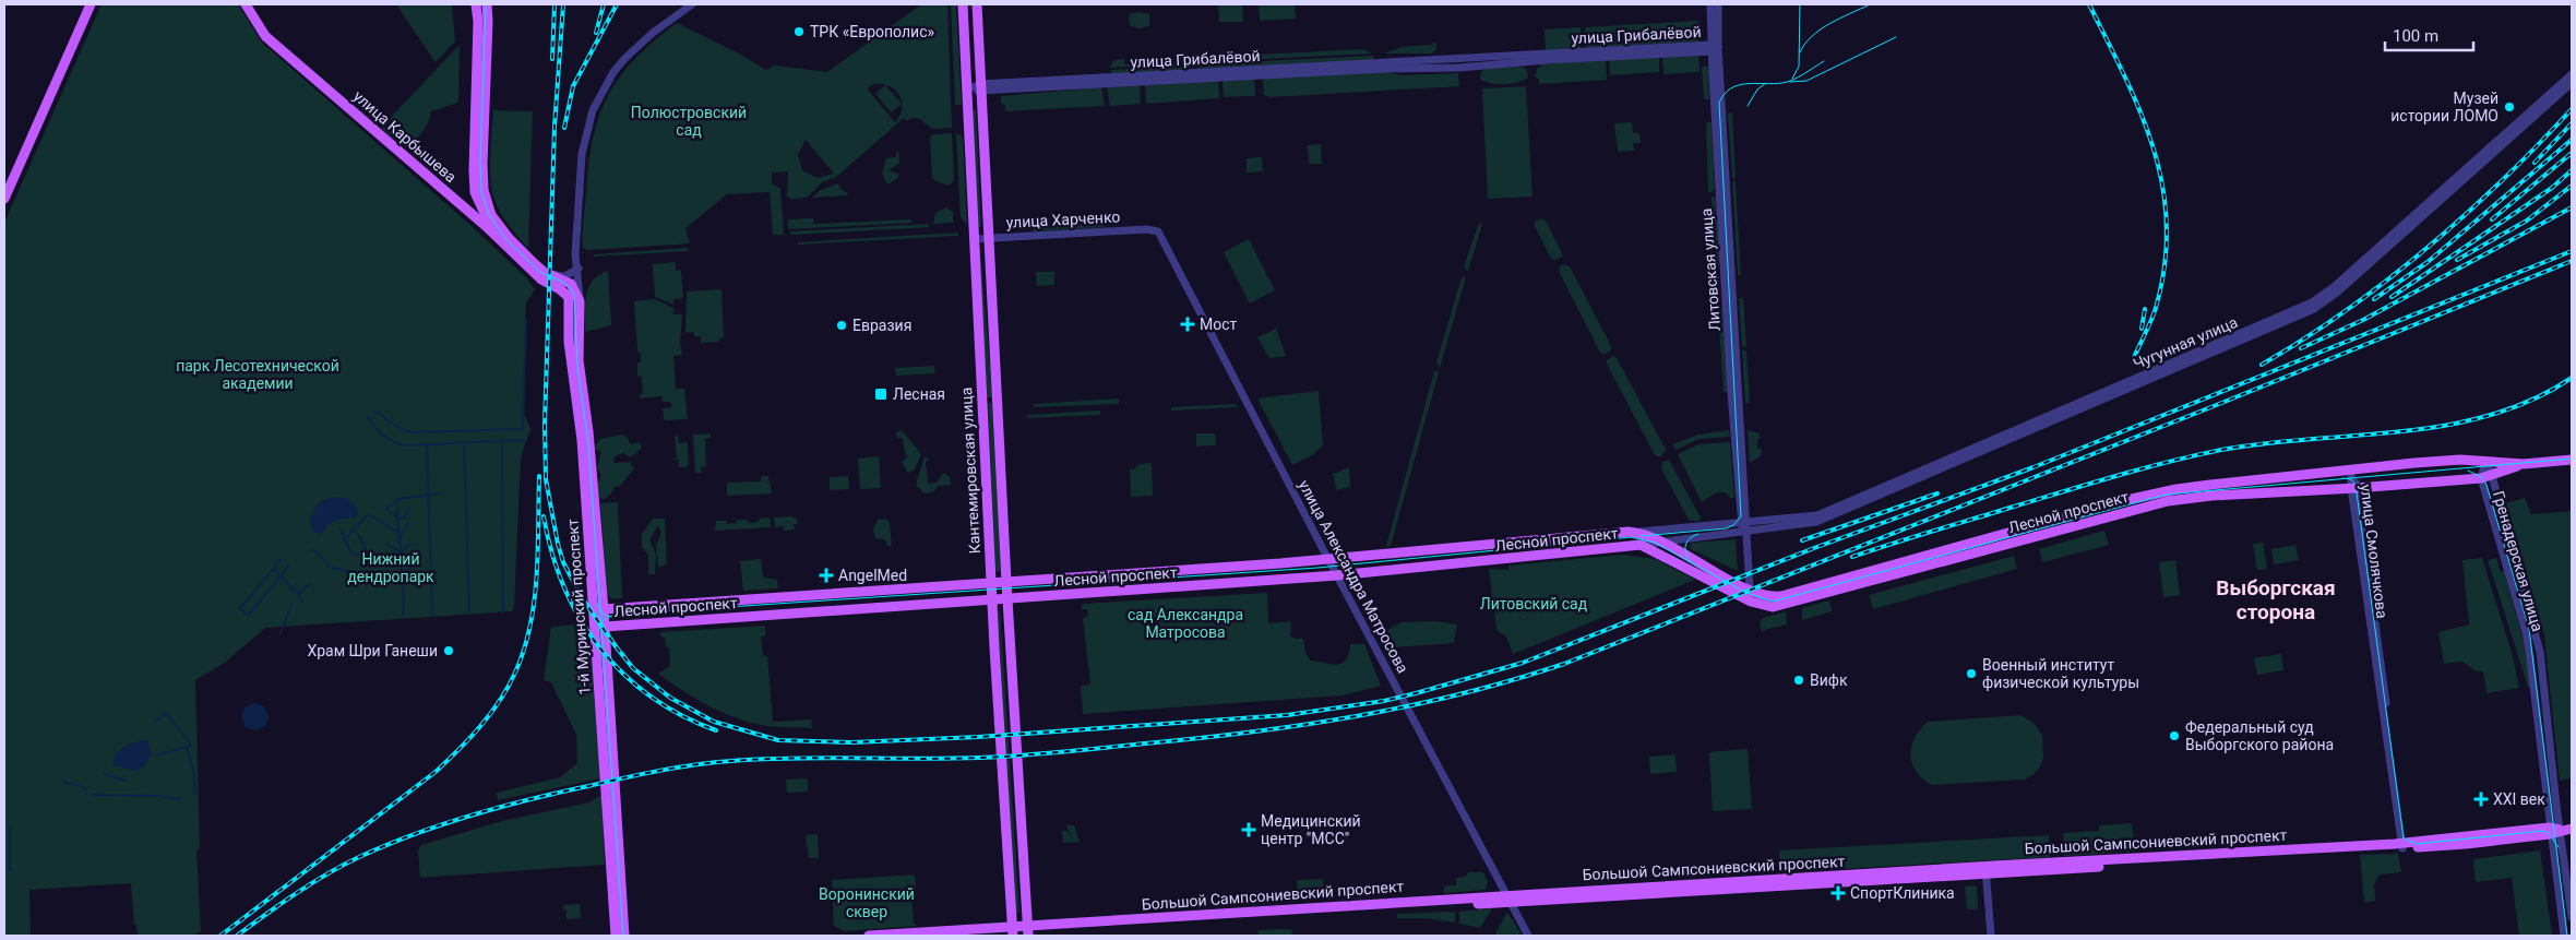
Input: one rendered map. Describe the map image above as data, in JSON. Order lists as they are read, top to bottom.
{
  "streets": {
    "main road": [
      "улица Карбышева",
      "Кантемировская улица",
      "Лесной проспект",
      "1-й Муринский проспект",
      "Большой Сампсониевский проспект"
    ],
    "street": [
      "улица Грибалёвой",
      "улица Харченко",
      "Литовская улица",
      "Чугунная улица",
      "улица Смолячкова",
      "Гренадерская улица",
      "улица Александра Матросова"
    ]
  },
  "crossings": [
    ["улица Грибалёвой", "Литовская улица"],
    ["улица Грибалёвой", "Кантемировская улица"],
    ["улица Харченко", "Кантемировская улица"],
    ["улица Харченко", "улица Александра Матросова"],
    ["Литовская улица", "Чугунная улица"],
    ["Литовская улица", "Лесной проспект"],
    ["Чугунная улица", "Лесной проспект"],
    ["Кантемировская улица", "Лесной проспект"],
    ["Кантемировская улица", "Большой Сампсониевский проспект"],
    ["Лесной проспект", "улица Смолячкова"],
    ["Лесной проспект", "Гренадерская улица"],
    ["Лесной проспект", "улица Александра Матросова"],
    ["Лесной проспект", "1-й Муринский проспект"],
    ["улица Смолячкова", "Большой Сампсониевский проспект"],
    ["Гренадерская улица", "Большой Сампсониевский проспект"],
    ["улица Александра Матросова", "Большой Сампсониевский проспект"]
  ],
  "districts": ["Выборгская сторона"],
  "parks": [
    "Полюстровский сад",
    "парк Лесотехнической академии",
    "Нижний дендропарк",
    "Литовский сад",
    "cад Александра Матросова",
    "Воронинский сквер"
  ],
  "places": {
    "other": [
      "ТРК «Европолис»",
      "Музей истории ЛОМО",
      "Евразия",
      "Храм Шри Ганеши",
      "Военный институт физической культуры",
      "Вифк",
      "Федеральный суд Выборгского района"
    ],
    "health": [
      "Мост",
      "AngelMed",
      "XXI век",
      "Медицинский центр \"МСС\"",
      "СпортКлиника"
    ],
    "transit": ["Лесная"]
  },
  "scale_bar": "100 m"
}
